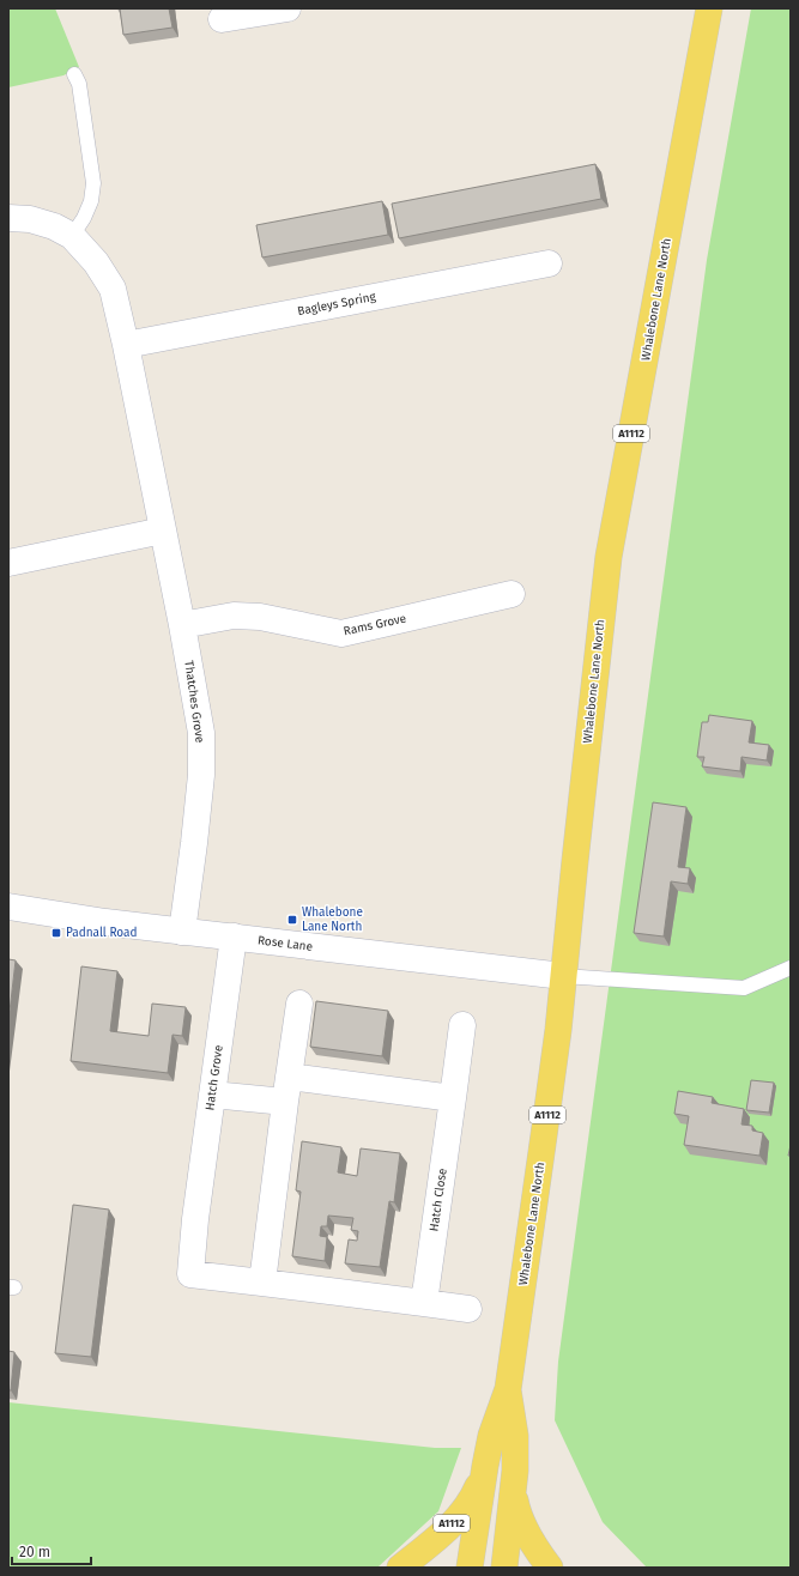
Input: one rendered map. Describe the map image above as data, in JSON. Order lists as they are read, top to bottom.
{
  "streets": {
    "main road": ["Whalebone Lane North", "A1112"],
    "street": [
      "Bagleys Spring",
      "Rams Grove",
      "Thatches Grove",
      "Rose Lane",
      "Hatch Grove",
      "Hatch Close"
    ]
  },
  "crossings": [
    ["Whalebone Lane North", "A1112"],
    ["Whalebone Lane North", "Rose Lane"],
    ["Bagleys Spring", "Thatches Grove"],
    ["Rams Grove", "Thatches Grove"],
    ["Thatches Grove", "Rose Lane"],
    ["Rose Lane", "Hatch Grove"]
  ],
  "places": {
    "transit": ["Whalebone Lane North", "Padnall Road"]
  },
  "scale_bar": "20 m"
}
